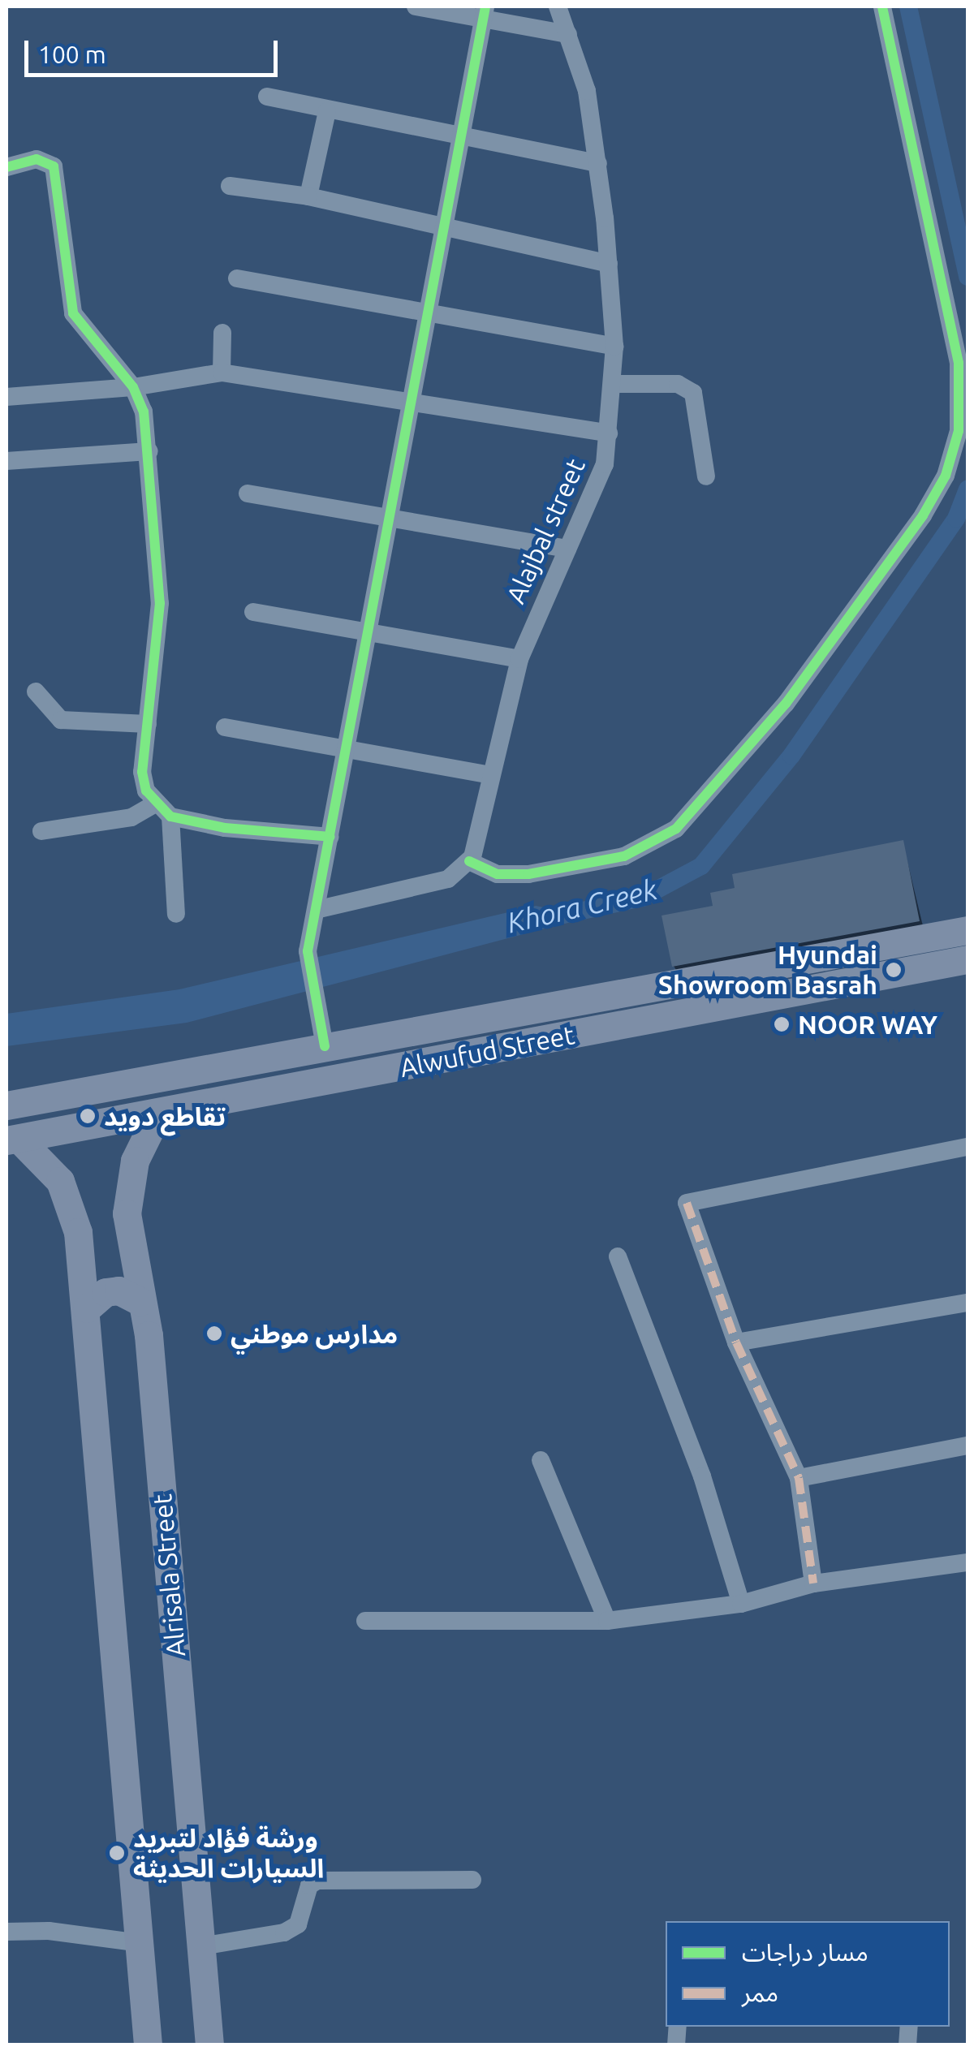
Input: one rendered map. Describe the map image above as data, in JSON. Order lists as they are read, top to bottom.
{
  "streets": {
    "main road": ["Alwufud Street", "Alrisala Street"],
    "street": ["Alajbal street"]
  },
  "crossings": [
    ["Alwufud Street", "Alrisala Street"]
  ],
  "water": ["Khora Creek"],
  "places": [
    "Hyundai Showroom Basrah",
    "NOOR WAY",
    "تقاطع دويد",
    "مدارس موطني",
    "ورشة فؤاد لتبريد السيارات الحديثة"
  ],
  "legend": ["مسار دراجات", "ممر"],
  "scale_bar": "100 m"
}
